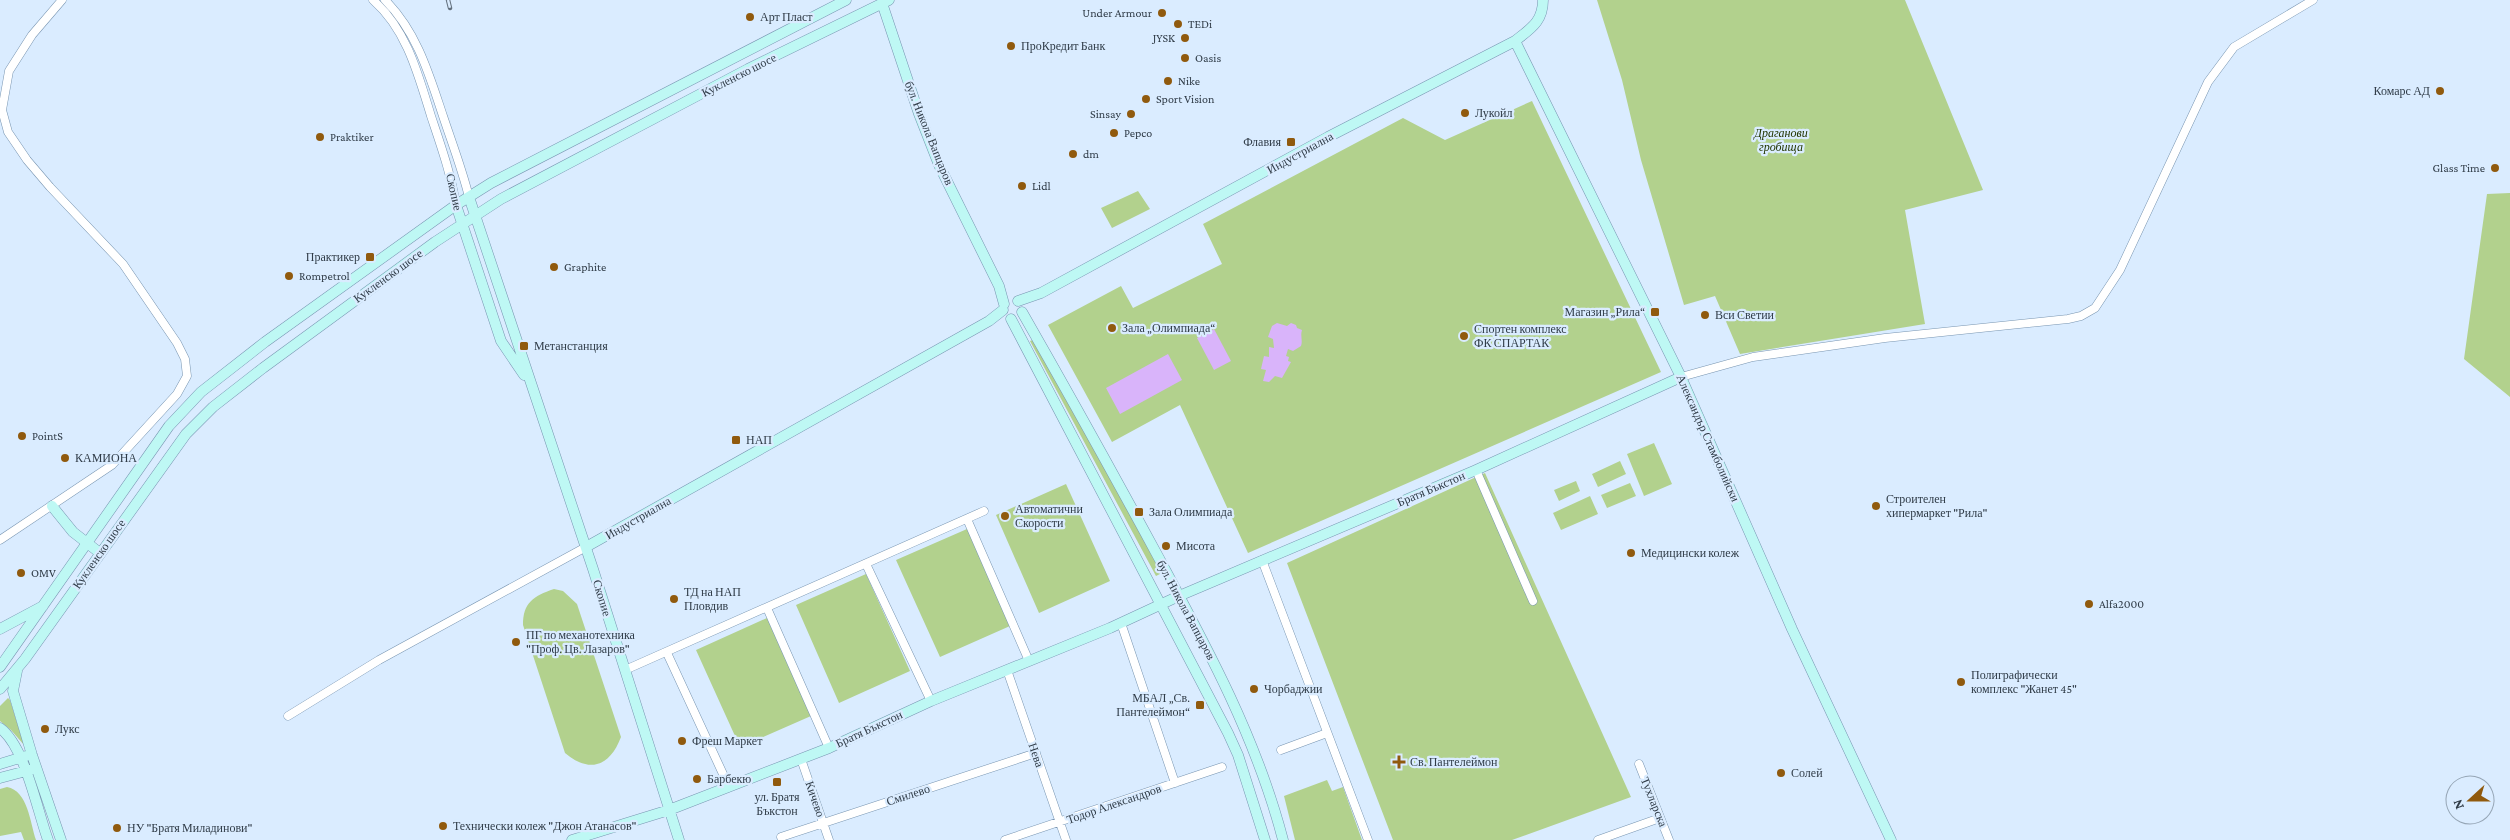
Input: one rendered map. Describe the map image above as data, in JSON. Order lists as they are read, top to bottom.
{
  "streets": {
    "street": [
      "Кукленско шосе",
      "бул. Никола Вапцаров",
      "Индустриална",
      "Скопие",
      "Александър Стамболийски",
      "Братя Бъкстон",
      "Нева",
      "Смилево",
      "Кичево",
      "Тухларска",
      "Тодор Александров"
    ]
  },
  "crossings": [
    ["Кукленско шосе", "бул. Никола Вапцаров"],
    ["Кукленско шосе", "Скопие"],
    ["бул. Никола Вапцаров", "Индустриална"],
    ["бул. Никола Вапцаров", "Братя Бъкстон"],
    ["Индустриална", "Скопие"],
    ["Индустриална", "Александър Стамболийски"],
    ["Скопие", "Братя Бъкстон"],
    ["Александър Стамболийски", "Братя Бъкстон"],
    ["Братя Бъкстон", "Нева"],
    ["Братя Бъкстон", "Кичево"],
    ["Нева", "Смилево"],
    ["Нева", "Тодор Александров"],
    ["Смилево", "Кичево"]
  ],
  "parks": ["Драганови гробища"],
  "places": {
    "other": [
      "Under Armour",
      "Арт Пласт",
      "TEDi",
      "JYSK",
      "ПроКредит Банк",
      "Oasis",
      "Nike",
      "Комарс АД",
      "Sport Vision",
      "Лукойл",
      "Sinsay",
      "Pepco",
      "Praktiker",
      "dm",
      "Glass Time",
      "Lidl",
      "Graphite",
      "Rompetrol",
      "Вси Светии",
      "Зала „Олимпиада“",
      "Спортен комплекс ФК СПАРТАК",
      "PointS",
      "КАМИОНА",
      "Строителен хипермаркет \"Рила\"",
      "Автоматични Скорости",
      "Мисота",
      "Медицински колеж",
      "OMV",
      "ТД на НАП Пловдив",
      "Alfa2000",
      "ПГ по механотехника \"Проф. Цв. Лазаров\"",
      "Полиграфически комплекс \"Жанет 45\"",
      "Чорбаджии",
      "Лукс",
      "Фреш Маркет",
      "Солей",
      "Барбекю",
      "Технически колеж \"Джон Атанасов\"",
      "НУ \"Братя Миладинови\""
    ],
    "transit": [
      "Флавия",
      "Практикер",
      "Магазин „Рила“",
      "Метанстанция",
      "НАП",
      "Зала Олимпиада",
      "МБАЛ „Св. Пантелеймон“",
      "ул. Братя Бъкстон"
    ],
    "health": ["Св. Пантелеймон"]
  },
  "north": "left"
}
